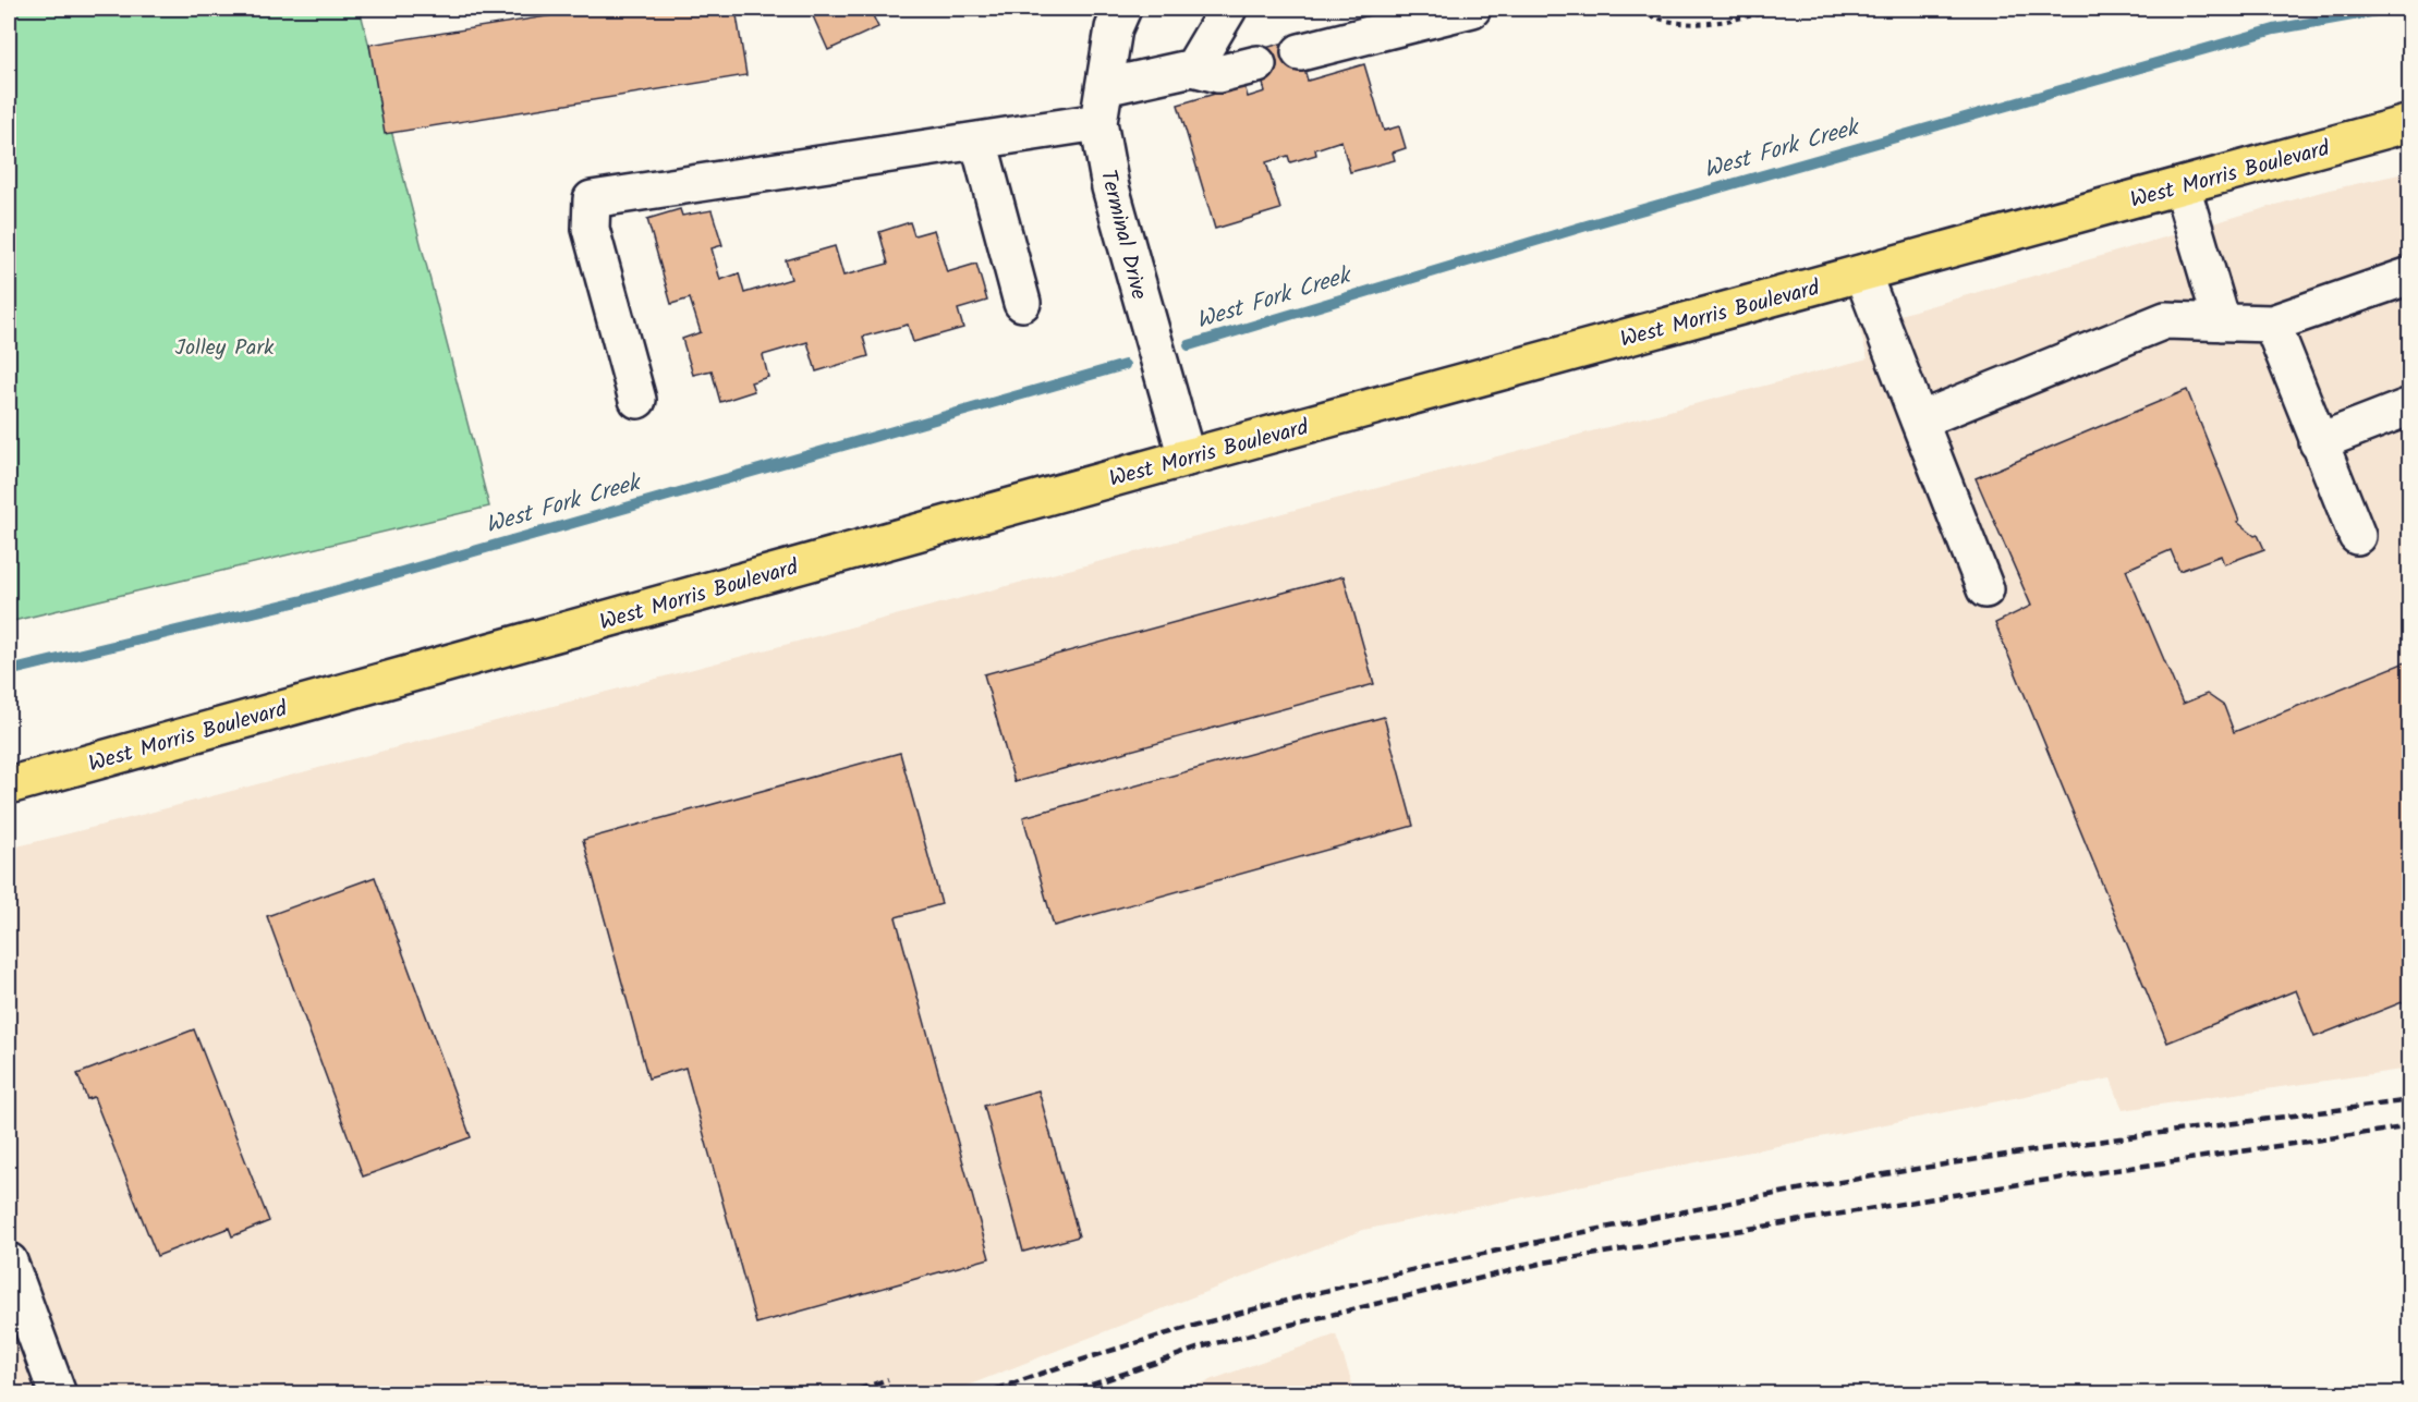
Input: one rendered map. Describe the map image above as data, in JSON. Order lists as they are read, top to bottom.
{
  "streets": {
    "main road": ["West Morris Boulevard"],
    "street": ["Terminal Drive"]
  },
  "crossings": [
    ["West Morris Boulevard", "Terminal Drive"]
  ],
  "water": ["West Fork Creek"],
  "parks": ["Jolley Park"]
}
